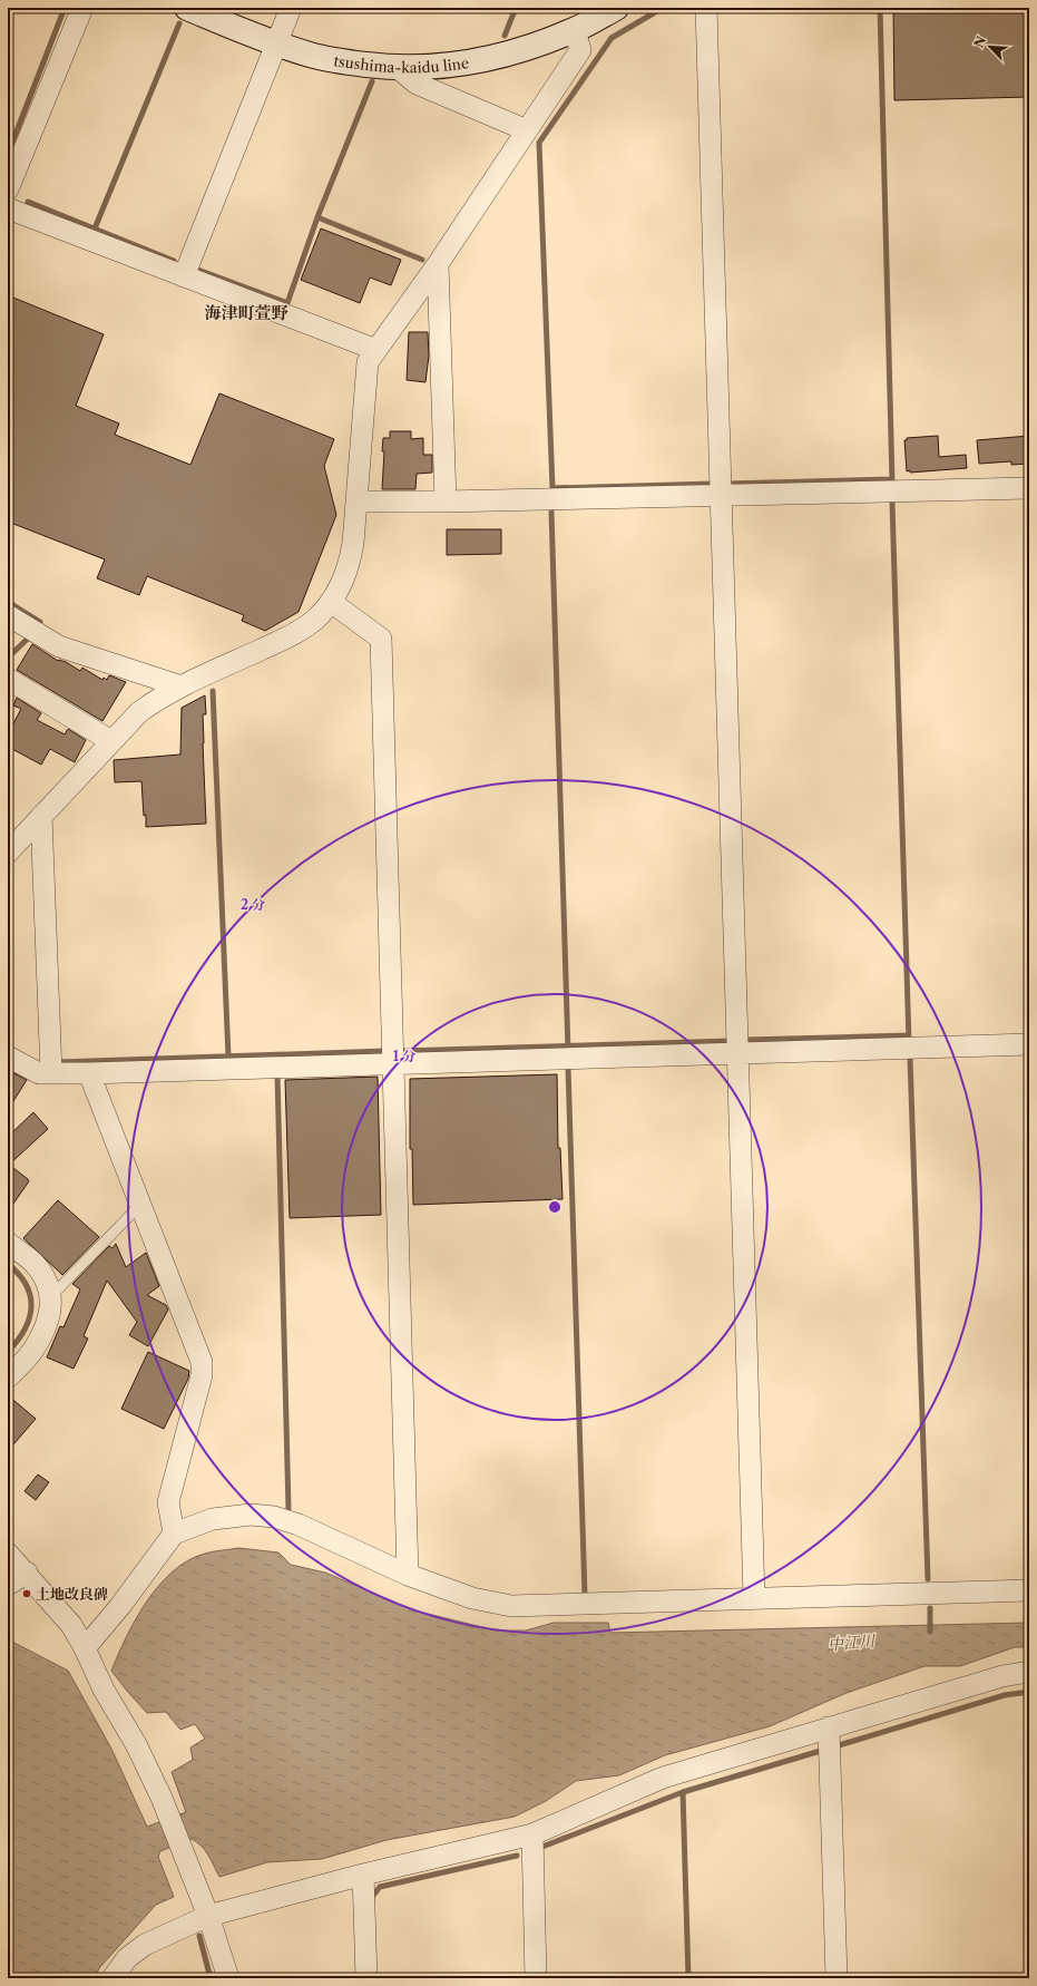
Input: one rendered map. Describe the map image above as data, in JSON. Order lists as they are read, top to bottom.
{
  "streets": {
    "main road": ["tsushima-kaidu line"]
  },
  "districts": ["海津町萱野"],
  "water": ["中江川"],
  "places": ["土地改良碑"],
  "north": "top left",
  "rings": ["2 分", "1 分"]
}
